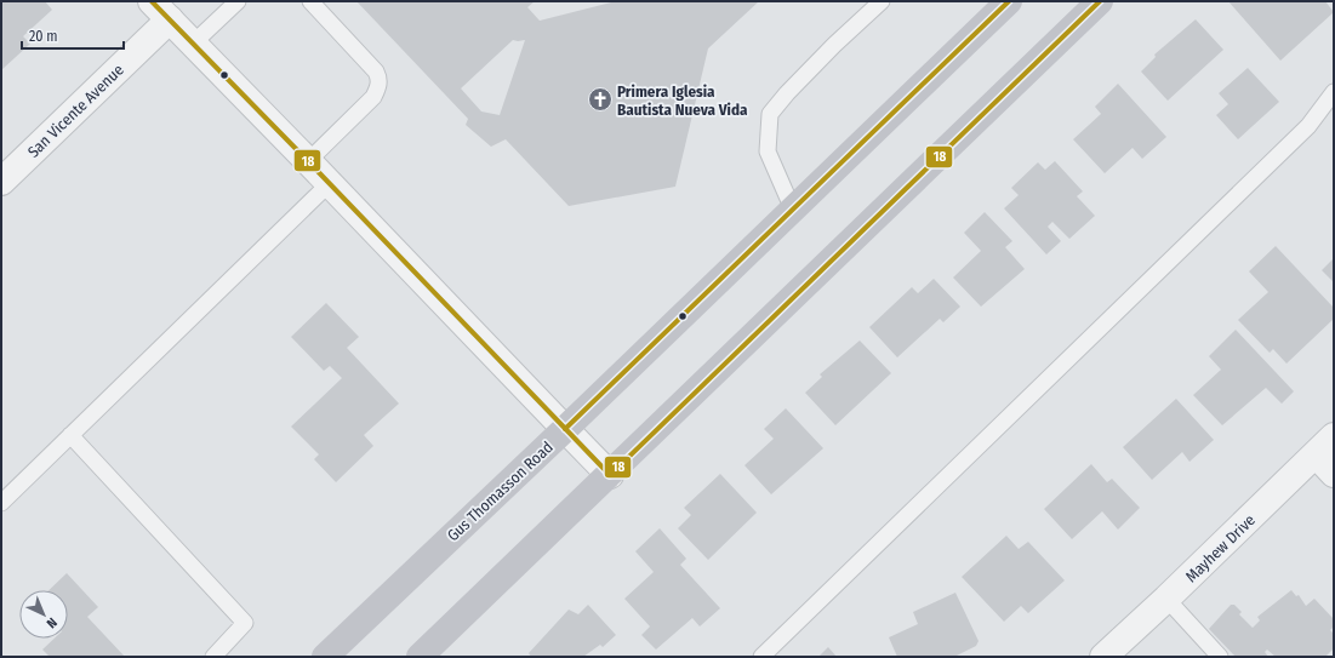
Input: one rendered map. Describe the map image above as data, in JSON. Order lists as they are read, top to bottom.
{
  "streets": {
    "main road": ["Gus Thomasson Road"],
    "street": ["San Vicente Avenue", "Mayhew Drive"]
  },
  "places": {
    "church": ["Primera Iglesia Bautista Nueva Vida"]
  },
  "lines": ["transit line 18"],
  "scale_bar": "20 m",
  "north": "bottom right"
}
